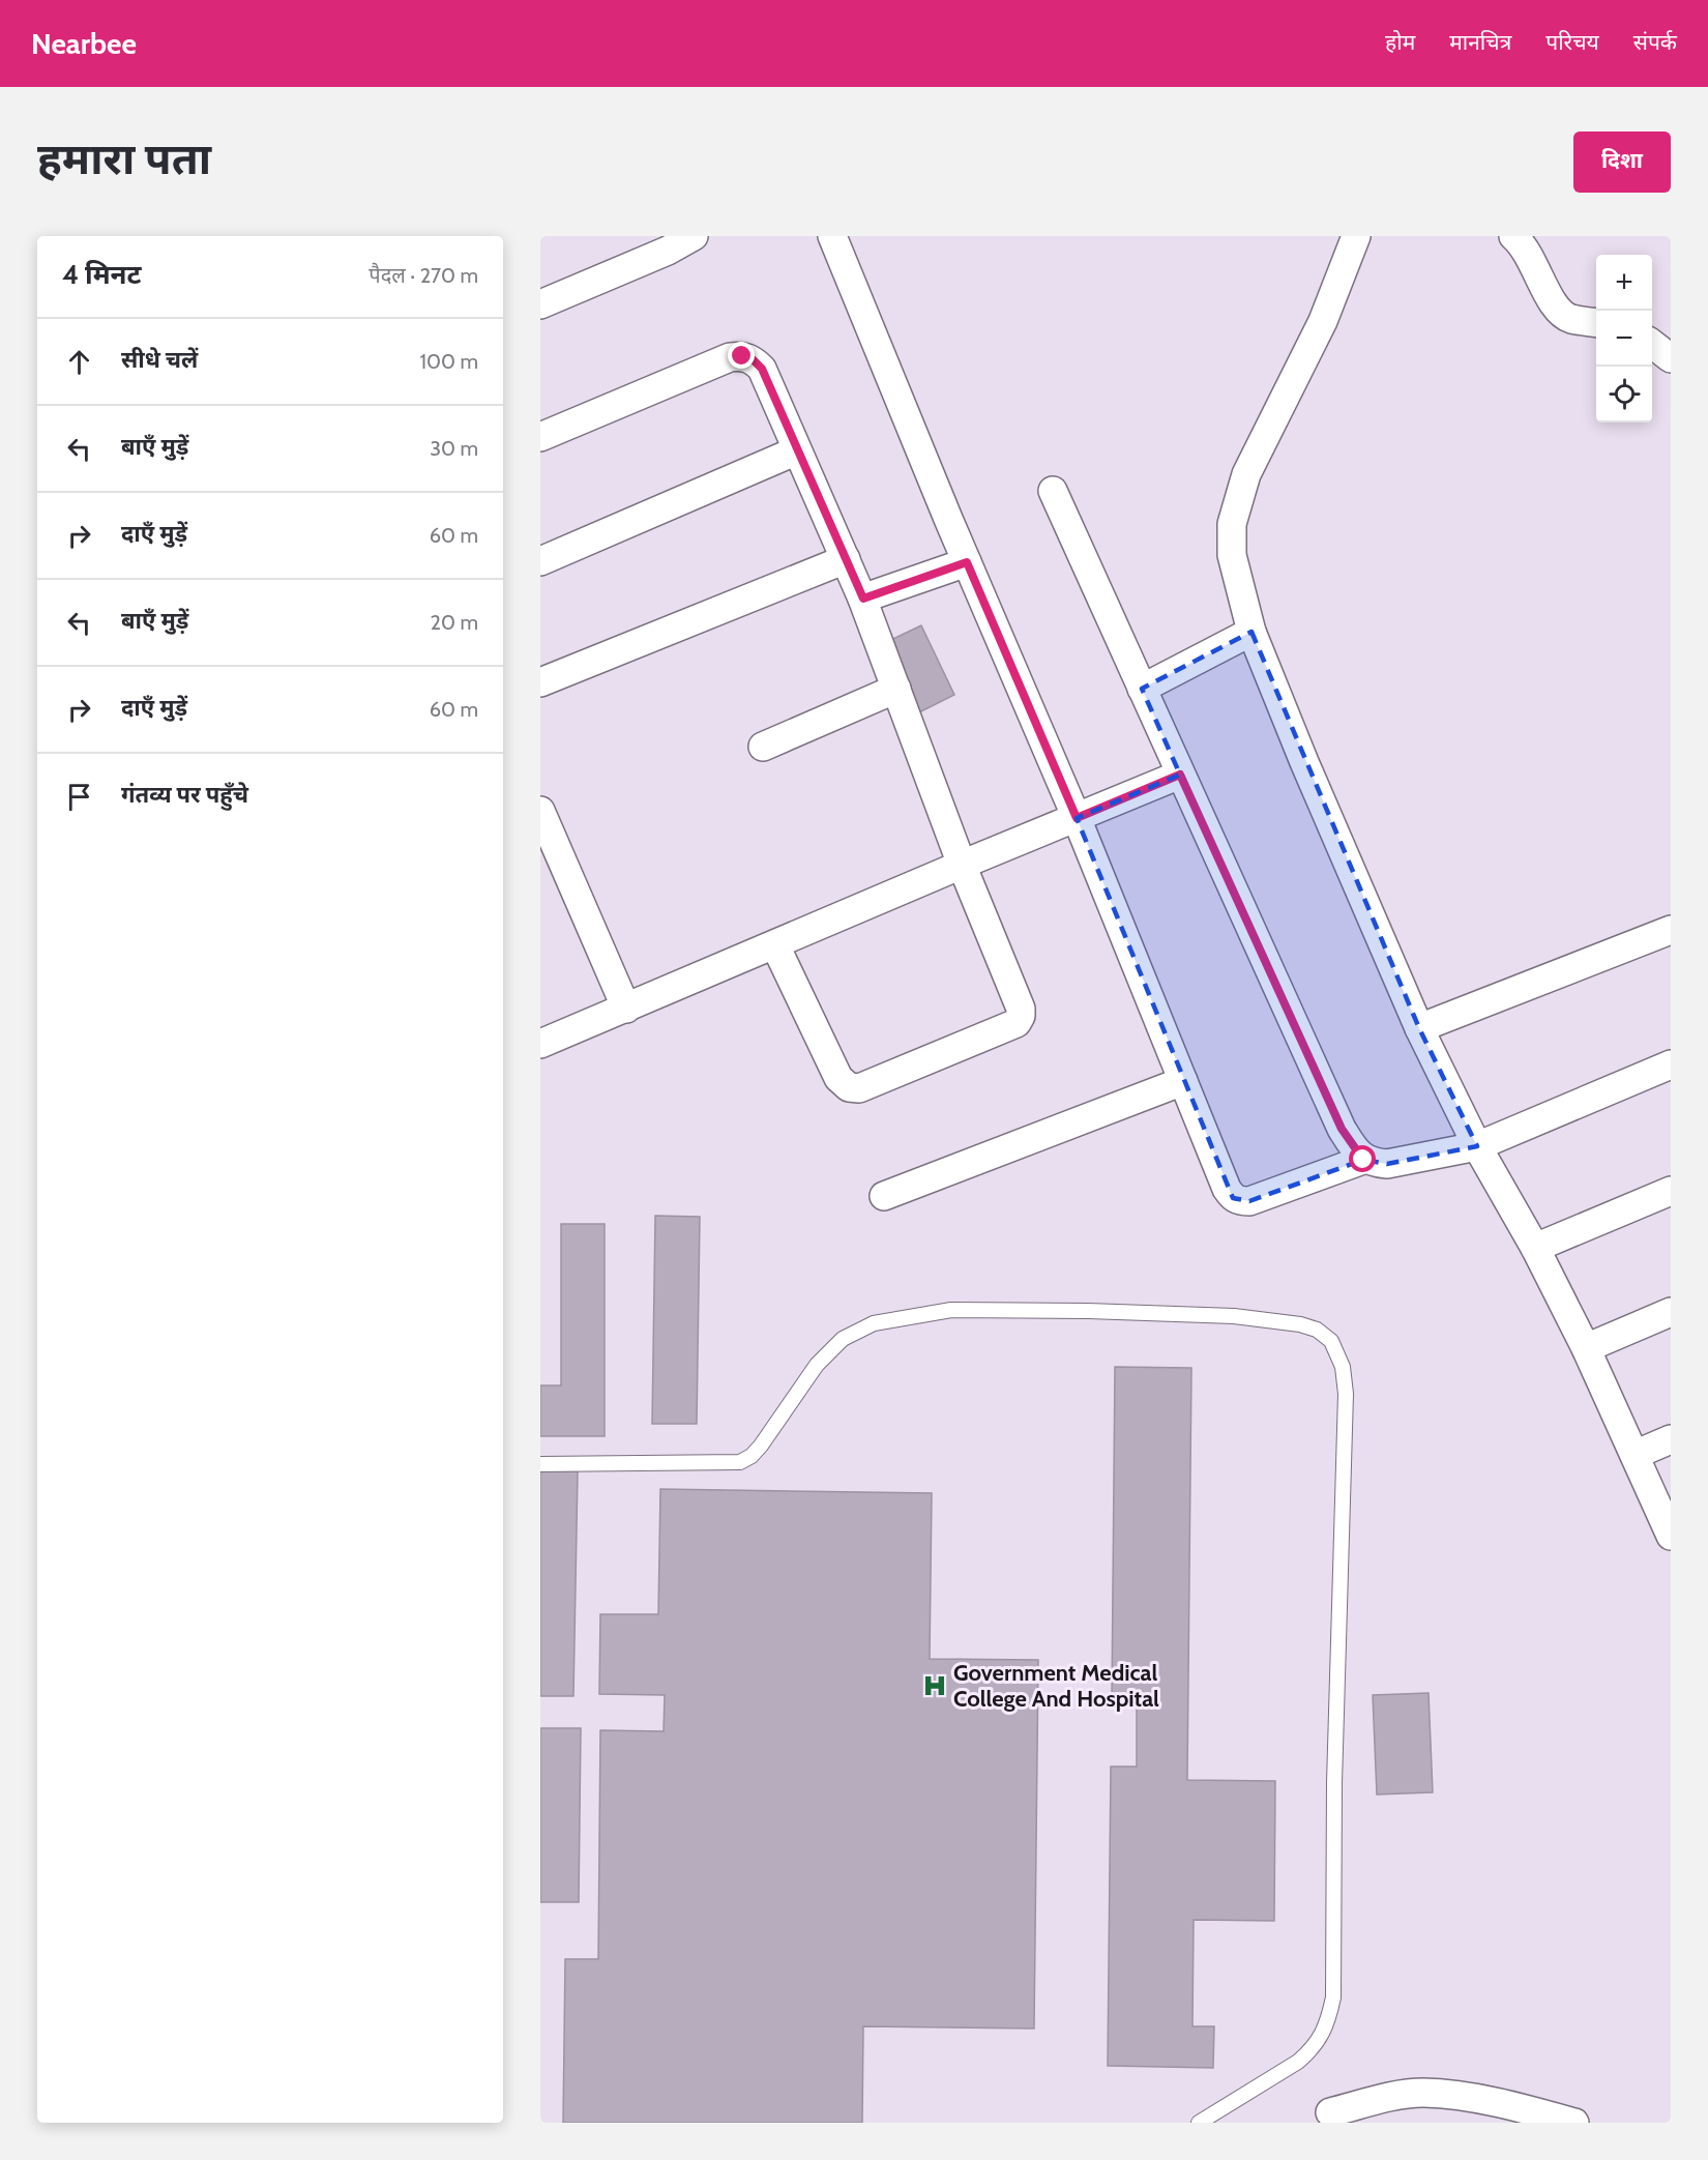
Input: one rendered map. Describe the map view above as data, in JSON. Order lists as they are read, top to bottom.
{
  "places": {
    "hospital": ["Government Medical College And Hospital"]
  },
  "page": {
    "header": "Nearbee",
    "nav": [
      "होम",
      "मानचित्र",
      "परिचय",
      "संपर्क"
    ],
    "title": "हमारा पता",
    "buttons": "दिशा",
    "heading": ["4 मिनट", "पैदल · 270 m"],
    "map_buttons": ["+", "−"],
    "list": [
      ["सीधे चलें", "100 m"],
      ["बाएँ मुड़ें", "30 m"],
      ["दाएँ मुड़ें", "60 m"],
      ["बाएँ मुड़ें", "20 m"],
      ["दाएँ मुड़ें", "60 m"],
      "गंतव्य पर पहुँचे"
    ]
  }
}
